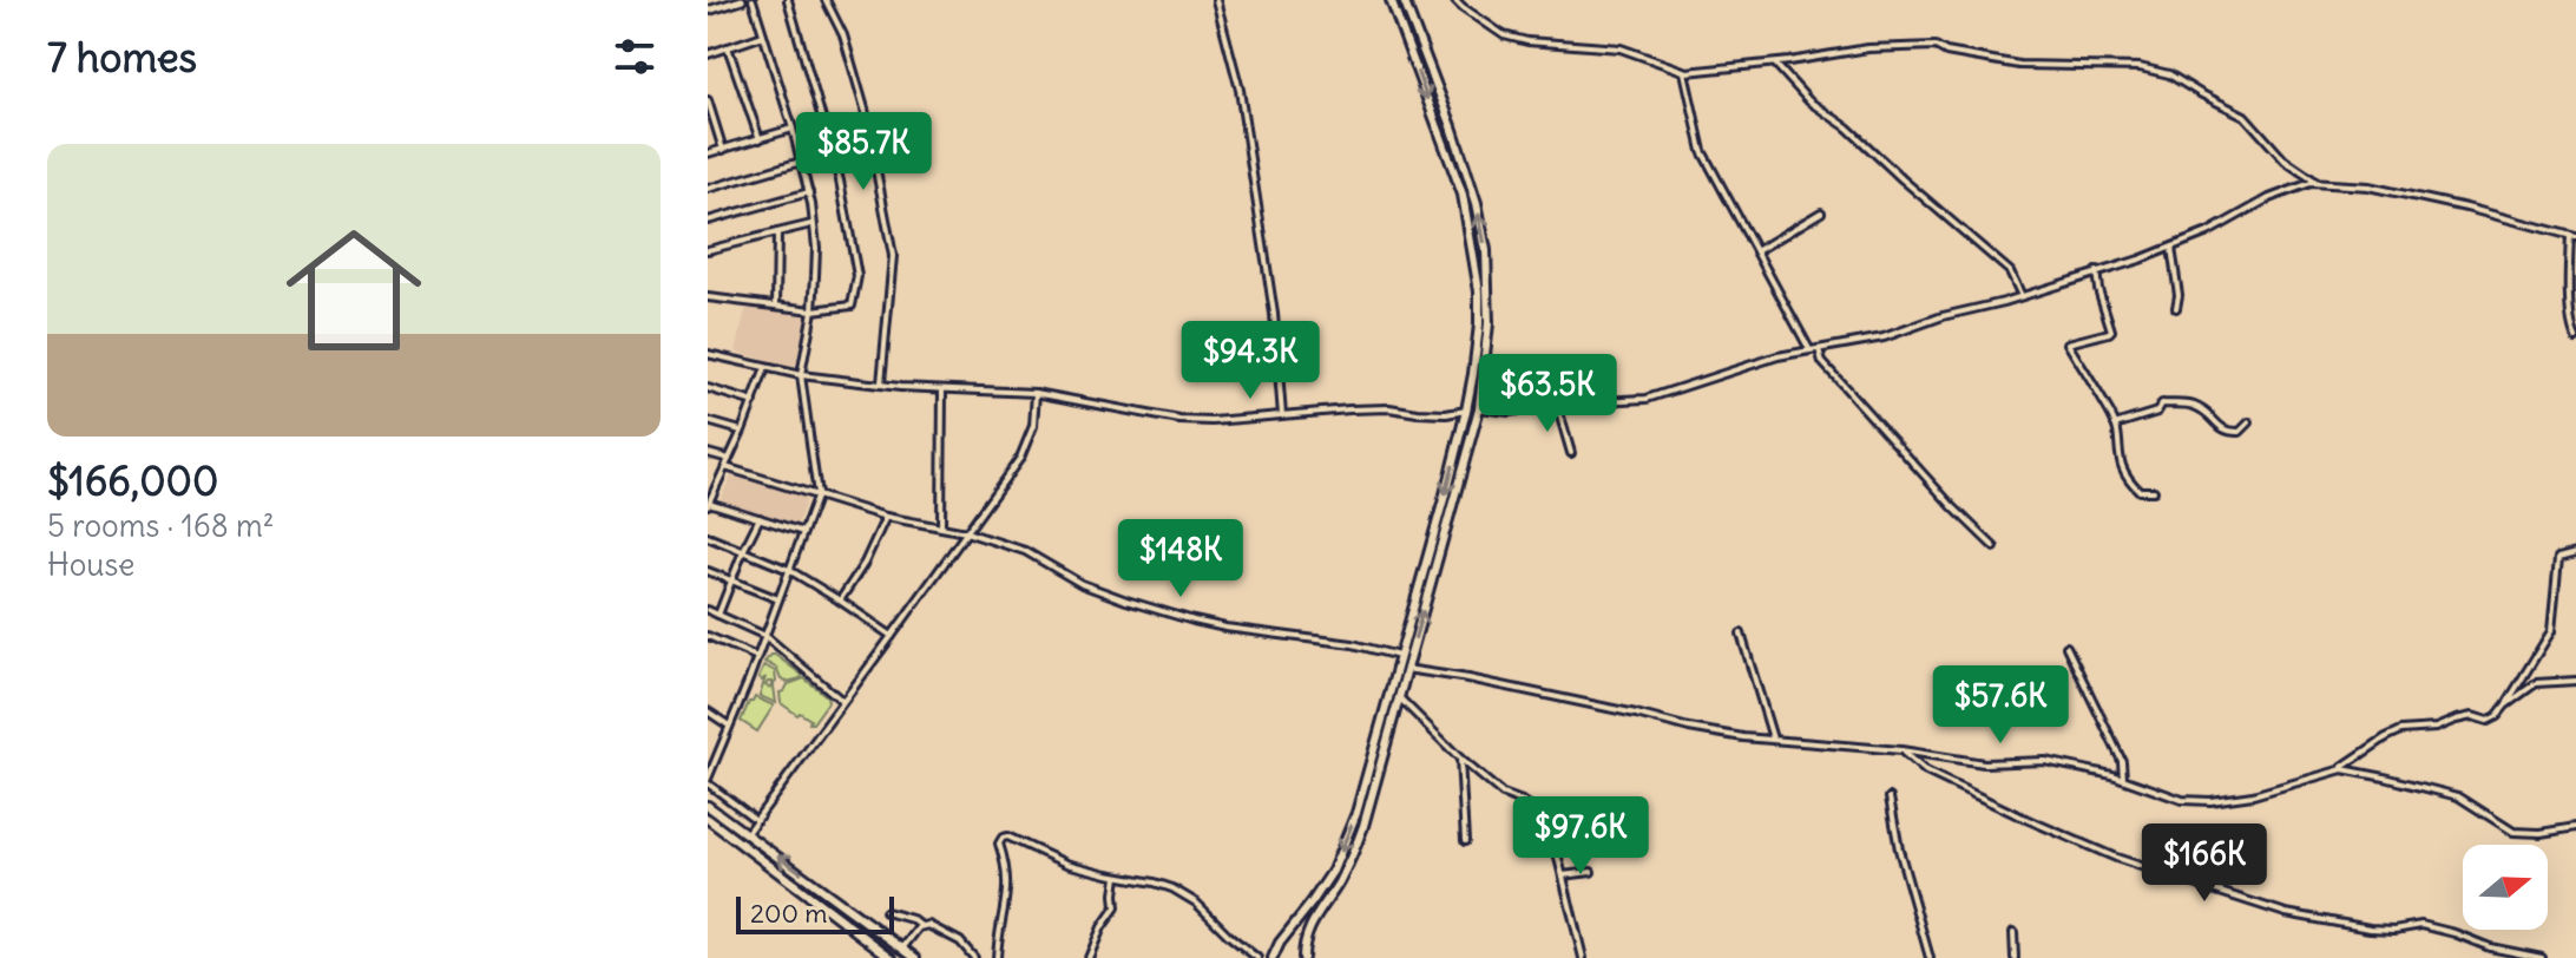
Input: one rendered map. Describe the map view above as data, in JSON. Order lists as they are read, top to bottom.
{
  "scale_bar": "200 m",
  "north": "right",
  "page": {
    "heading": "7 homes",
    "price": [
      "$85.7K",
      "$94.3K",
      "$63.5K",
      "$148K",
      "$57.6K",
      "$97.6K",
      "$166K"
    ],
    "list": [
      {
        "name": "$166,000",
        "note": "5 rooms · 168 m² · House"
      }
    ],
    "scale": "200 m"
  }
}
